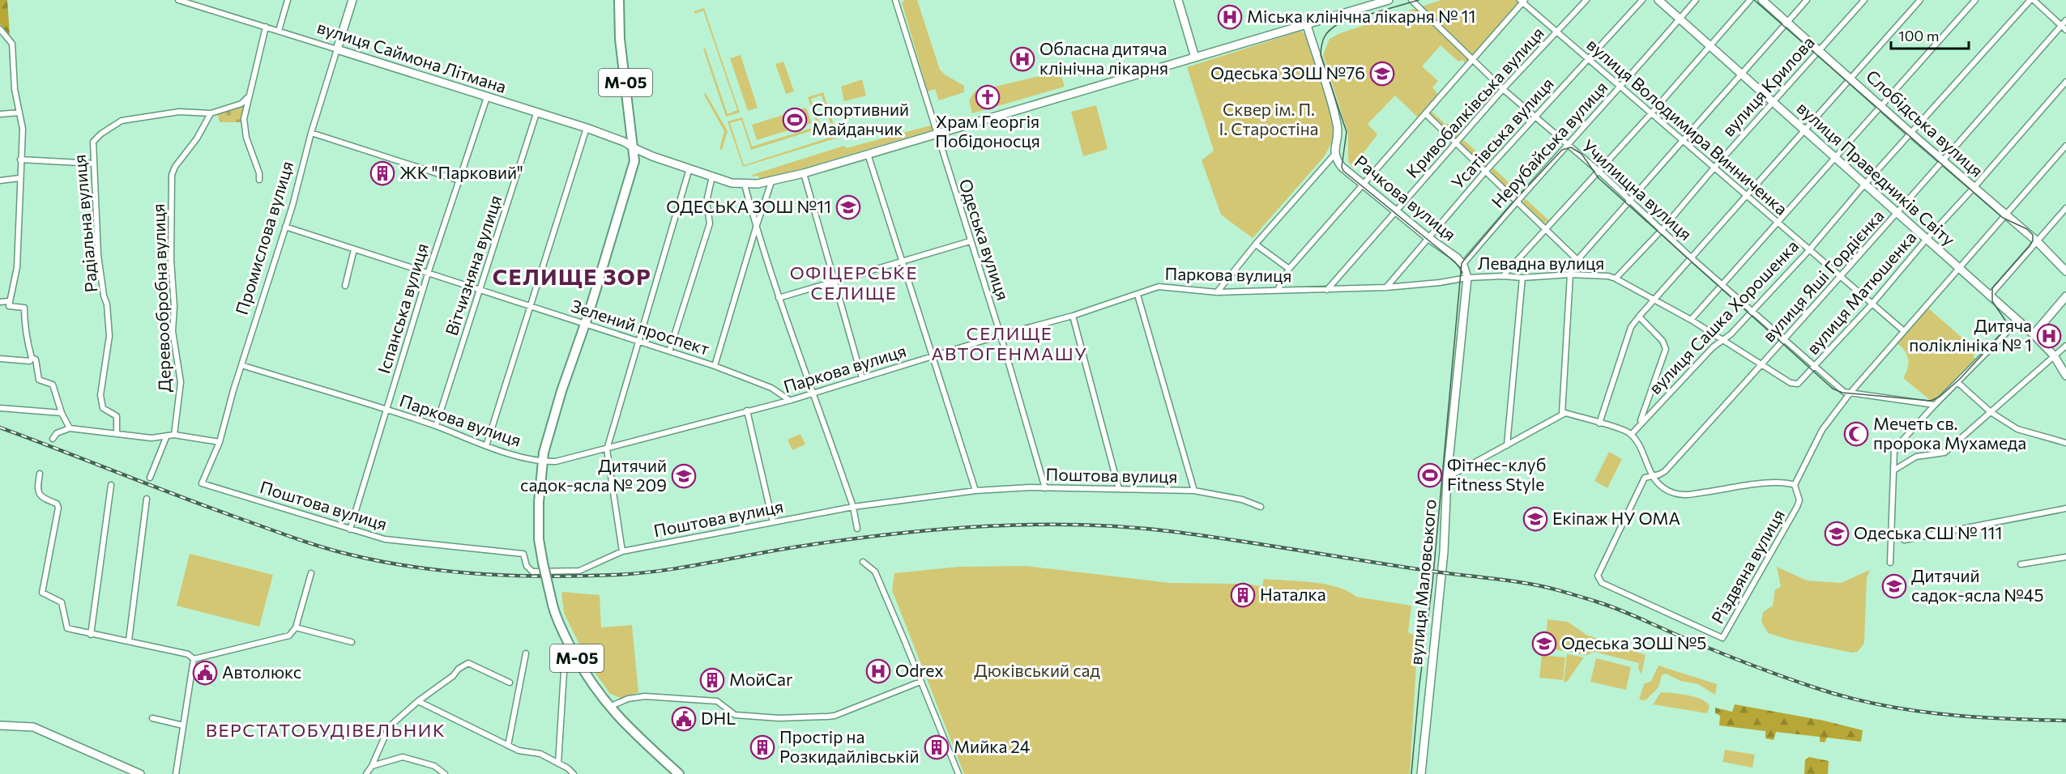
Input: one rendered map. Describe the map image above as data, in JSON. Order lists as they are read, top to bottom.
{
  "streets": {
    "main road": [
      "вулиця Саймона Літмана",
      "М-05",
      "Слобідська вулиця",
      "вулиця Праведників Світу",
      "Рачкова вулиця",
      "Промислова вулиця",
      "вулиця Маловського"
    ],
    "street": [
      "вулиця Крилова",
      "Кривобалківська вулиця",
      "вулиця Володимира Винниченка",
      "Усатівська вулиця",
      "Нерубайська вулиця",
      "Училищна вулиця",
      "Радіальна вулиця",
      "Одеська вулиця",
      "Левадна вулиця",
      "Вітчизняна вулиця",
      "Паркова вулиця",
      "вулиця Яші Гордієнка",
      "вулиця Матюшенка",
      "Деревообробна вулиця",
      "Іспанська вулиця",
      "вулиця Сашка Хорошенка",
      "Зелений проспект",
      "Поштова вулиця",
      "Різдвяна вулиця"
    ]
  },
  "crossings": [
    ["вулиця Саймона Літмана", "М-05"],
    ["вулиця Саймона Літмана", "Рачкова вулиця"],
    ["вулиця Саймона Літмана", "Промислова вулиця"],
    ["вулиця Саймона Літмана", "Одеська вулиця"],
    ["вулиця Саймона Літмана", "Вітчизняна вулиця"],
    ["вулиця Саймона Літмана", "Іспанська вулиця"],
    ["М-05", "Паркова вулиця"],
    ["М-05", "Зелений проспект"],
    ["вулиця Крилова", "Слобідська вулиця"],
    ["вулиця Крилова", "вулиця Володимира Винниченка"],
    ["вулиця Крилова", "вулиця Праведників Світу"],
    ["вулиця Крилова", "Училищна вулиця"],
    ["вулиця Крилова", "Левадна вулиця"],
    ["Кривобалківська вулиця", "вулиця Володимира Винниченка"],
    ["Кривобалківська вулиця", "Училищна вулиця"],
    ["Кривобалківська вулиця", "Рачкова вулиця"],
    ["Кривобалківська вулиця", "Паркова вулиця"],
    ["Слобідська вулиця", "вулиця Яші Гордієнка"],
    ["Слобідська вулиця", "вулиця Матюшенка"],
    ["Слобідська вулиця", "вулиця Сашка Хорошенка"],
    ["вулиця Володимира Винниченка", "Усатівська вулиця"],
    ["вулиця Володимира Винниченка", "Нерубайська вулиця"],
    ["вулиця Володимира Винниченка", "вулиця Яші Гордієнка"],
    ["вулиця Володимира Винниченка", "вулиця Матюшенка"],
    ["вулиця Володимира Винниченка", "вулиця Сашка Хорошенка"],
    ["Усатівська вулиця", "Училищна вулиця"],
    ["Усатівська вулиця", "Рачкова вулиця"],
    ["Усатівська вулиця", "Паркова вулиця"],
    ["Нерубайська вулиця", "вулиця Праведників Світу"],
    ["Нерубайська вулиця", "Училищна вулиця"],
    ["Нерубайська вулиця", "Рачкова вулиця"],
    ["вулиця Праведників Світу", "вулиця Яші Гордієнка"],
    ["вулиця Праведників Світу", "вулиця Матюшенка"],
    ["вулиця Праведників Світу", "вулиця Сашка Хорошенка"],
    ["Училищна вулиця", "вулиця Яші Гордієнка"],
    ["Училищна вулиця", "вулиця Матюшенка"],
    ["Училищна вулиця", "вулиця Сашка Хорошенка"],
    ["Рачкова вулиця", "Левадна вулиця"],
    ["Рачкова вулиця", "Паркова вулиця"],
    ["Рачкова вулиця", "вулиця Маловського"],
    ["Радіальна вулиця", "Деревообробна вулиця"],
    ["Промислова вулиця", "Паркова вулиця"],
    ["Промислова вулиця", "Зелений проспект"],
    ["Промислова вулиця", "Поштова вулиця"],
    ["Одеська вулиця", "Паркова вулиця"],
    ["Одеська вулиця", "Поштова вулиця"],
    ["Левадна вулиця", "Паркова вулиця"],
    ["Левадна вулиця", "вулиця Яші Гордієнка"],
    ["Левадна вулиця", "вулиця Матюшенка"],
    ["Левадна вулиця", "вулиця Сашка Хорошенка"],
    ["Левадна вулиця", "вулиця Маловського"],
    ["Вітчизняна вулиця", "Паркова вулиця"],
    ["Вітчизняна вулиця", "Зелений проспект"],
    ["Паркова вулиця", "Іспанська вулиця"],
    ["Паркова вулиця", "Зелений проспект"],
    ["Паркова вулиця", "вулиця Маловського"],
    ["вулиця Яші Гордієнка", "Різдвяна вулиця"],
    ["Іспанська вулиця", "Зелений проспект"],
    ["Іспанська вулиця", "Поштова вулиця"]
  ],
  "districts": [
    "ОФІЦЕРСЬКЕ СЕЛИЩЕ",
    "СЕЛИЩЕ ЗОР",
    "СЕЛИЩЕ АВТОГЕНМАШУ",
    "ВЕРСТАТОБУДІВЕЛЬНИК"
  ],
  "parks": ["Сквер ім. П. І. Старостіна", "Дюківський сад"],
  "places": {
    "hospital": [
      "Міська клінічна лікарня № 11",
      "Обласна дитяча клінічна лікарня",
      "Дитяча поліклініка № 1",
      "Odrex"
    ],
    "school or university": [
      "Одеська ЗОШ №76",
      "ОДЕСЬКА ЗОШ №11",
      "Дитячий садок-ясла № 209",
      "Екіпаж НУ ОМА",
      "Одеська СШ № 111",
      "Дитячий садок-ясла №45",
      "Одеська ЗОШ №5"
    ],
    "church": ["Храм Георгія Побідоносця"],
    "sports": ["Спортивний Майданчик", "Фітнес-клуб Fitness Style"],
    "building": [
      "ЖК \"Парковий\"",
      "Наталка",
      "МойCar",
      "Простір на Розкидайлівській",
      "Мийка 24"
    ],
    "mosque": ["Мечеть св. пророка Мухамеда"],
    "public building": ["Автолюкс", "DHL"]
  },
  "scale_bar": "100 m"
}
